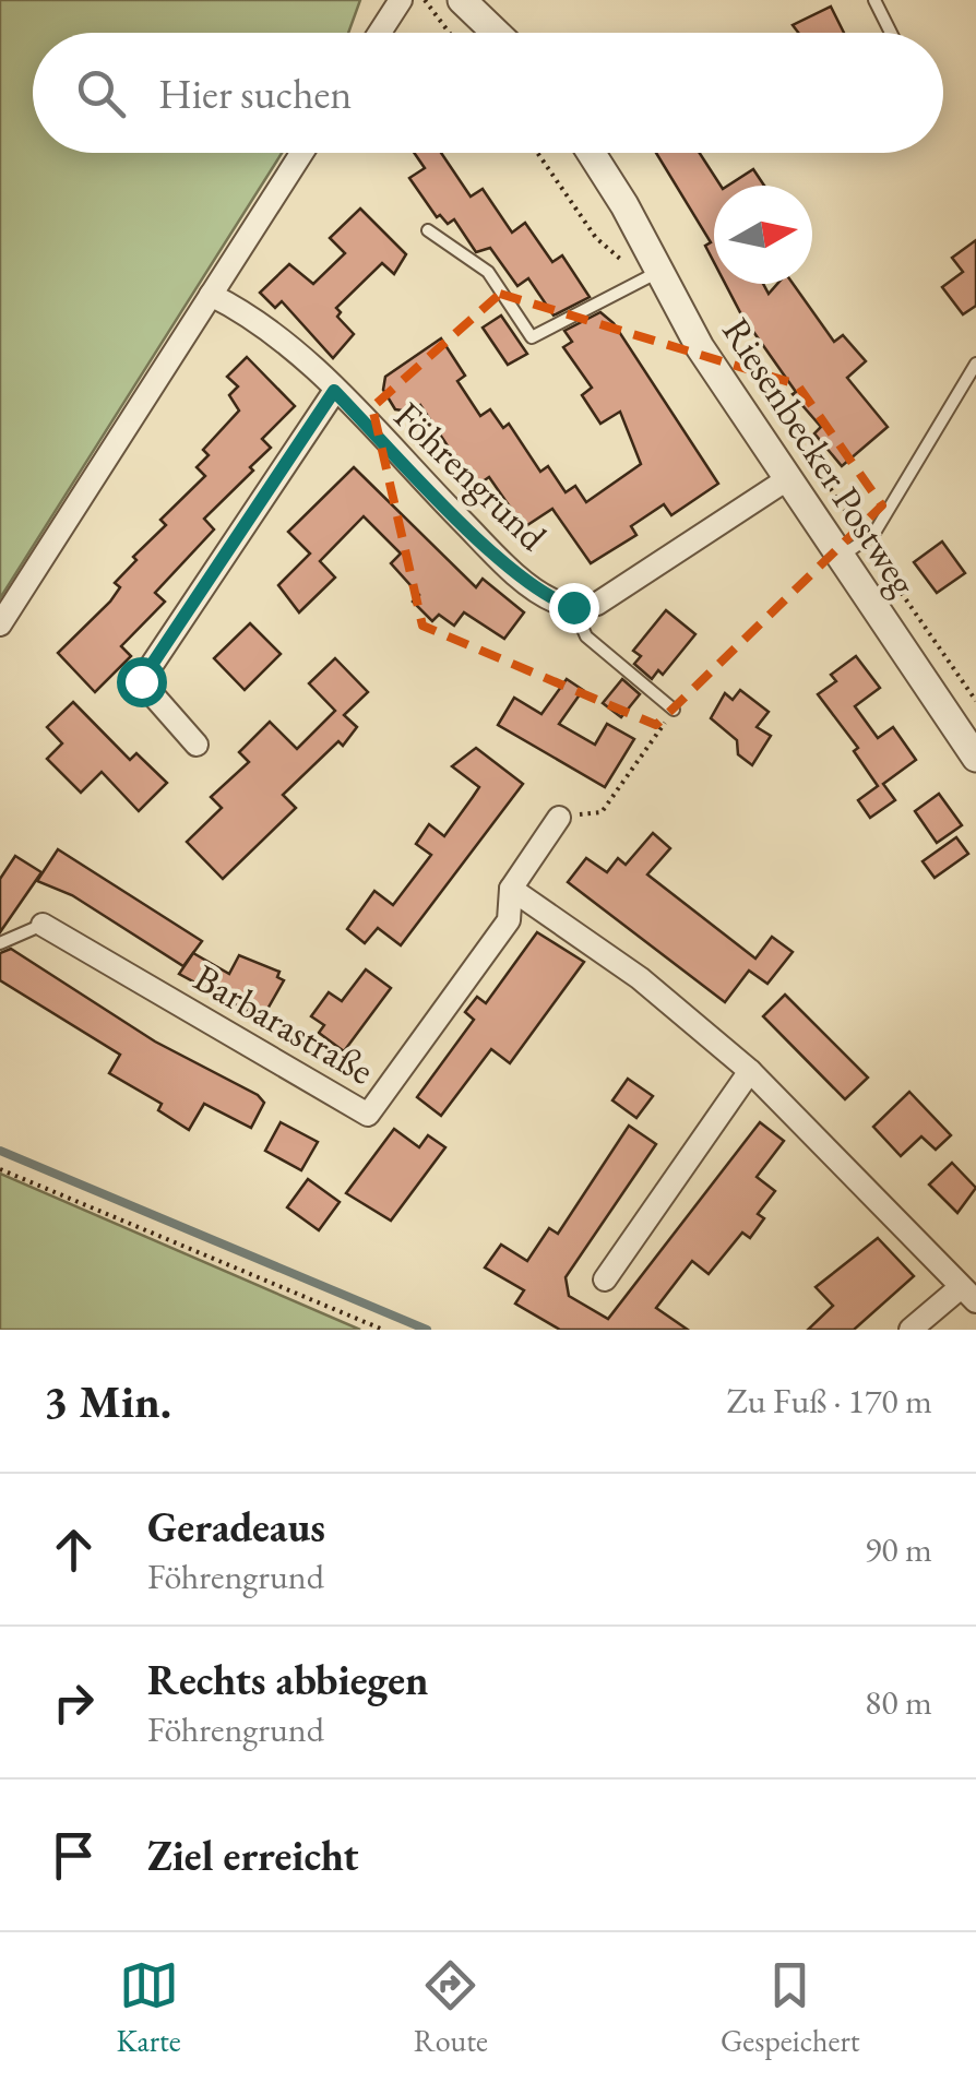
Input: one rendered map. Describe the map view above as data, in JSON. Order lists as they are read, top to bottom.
{
  "streets": {
    "street": ["Riesenbecker Postweg", "Föhrengrund", "Barbarastraße"]
  },
  "north": "right",
  "page": {
    "search": "Hier suchen",
    "heading": ["3 Min.", "Zu Fuß · 170 m"],
    "list": [
      ["Geradeaus", "Föhrengrund", "90 m"],
      ["Rechts abbiegen", "Föhrengrund", "80 m"],
      "Ziel erreicht"
    ],
    "nav": ["Karte", "Route", "Gespeichert"]
  }
}
